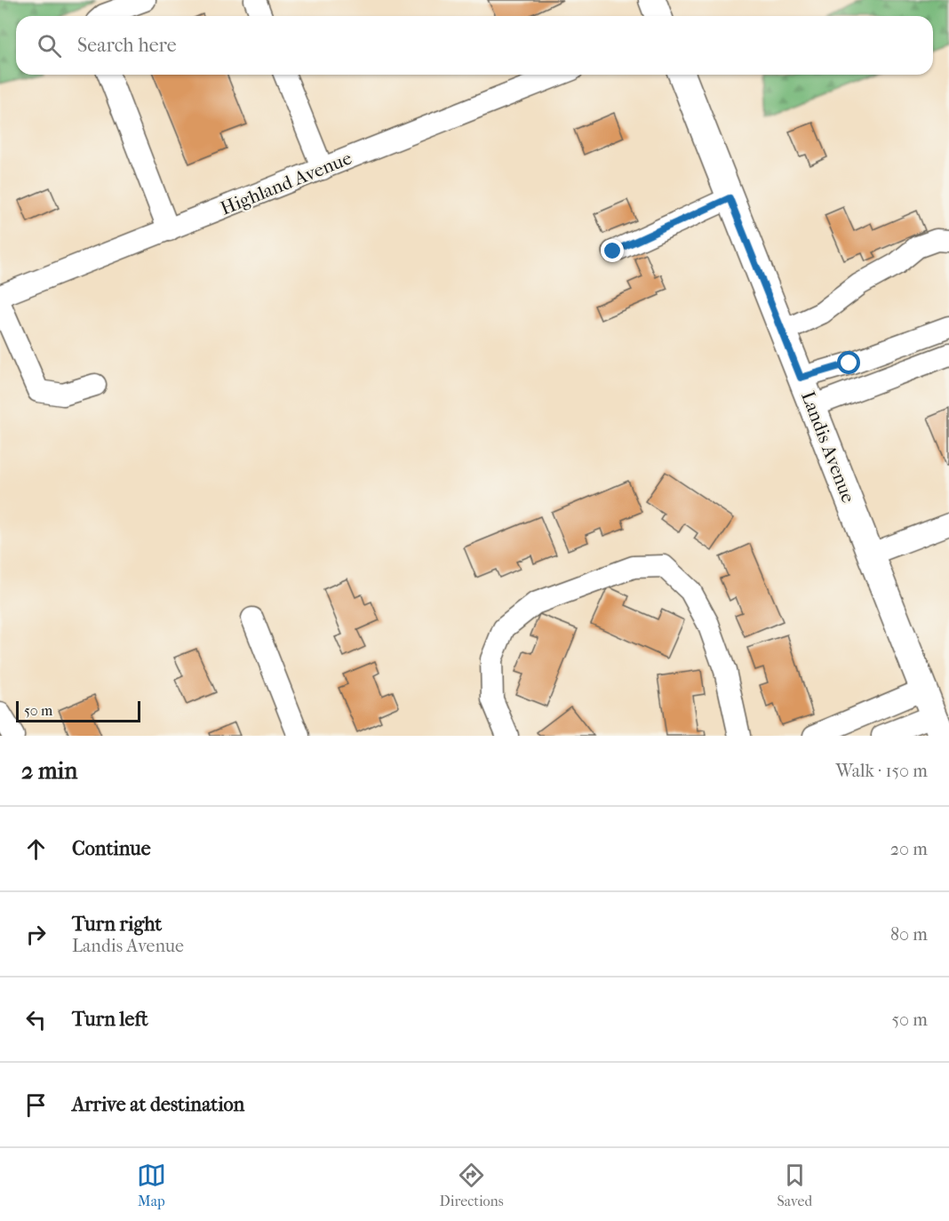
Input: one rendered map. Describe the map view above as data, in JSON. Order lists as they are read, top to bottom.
{
  "streets": {
    "main road": ["Landis Avenue"],
    "street": ["Highland Avenue"]
  },
  "scale_bar": "50 m",
  "page": {
    "search": "Search here",
    "scale": "50 m",
    "heading": ["2 min", "Walk · 150 m"],
    "list": [
      ["Continue", "20 m"],
      ["Turn right", "Landis Avenue", "80 m"],
      ["Turn left", "50 m"],
      "Arrive at destination"
    ],
    "nav": ["Map", "Directions", "Saved"]
  }
}
